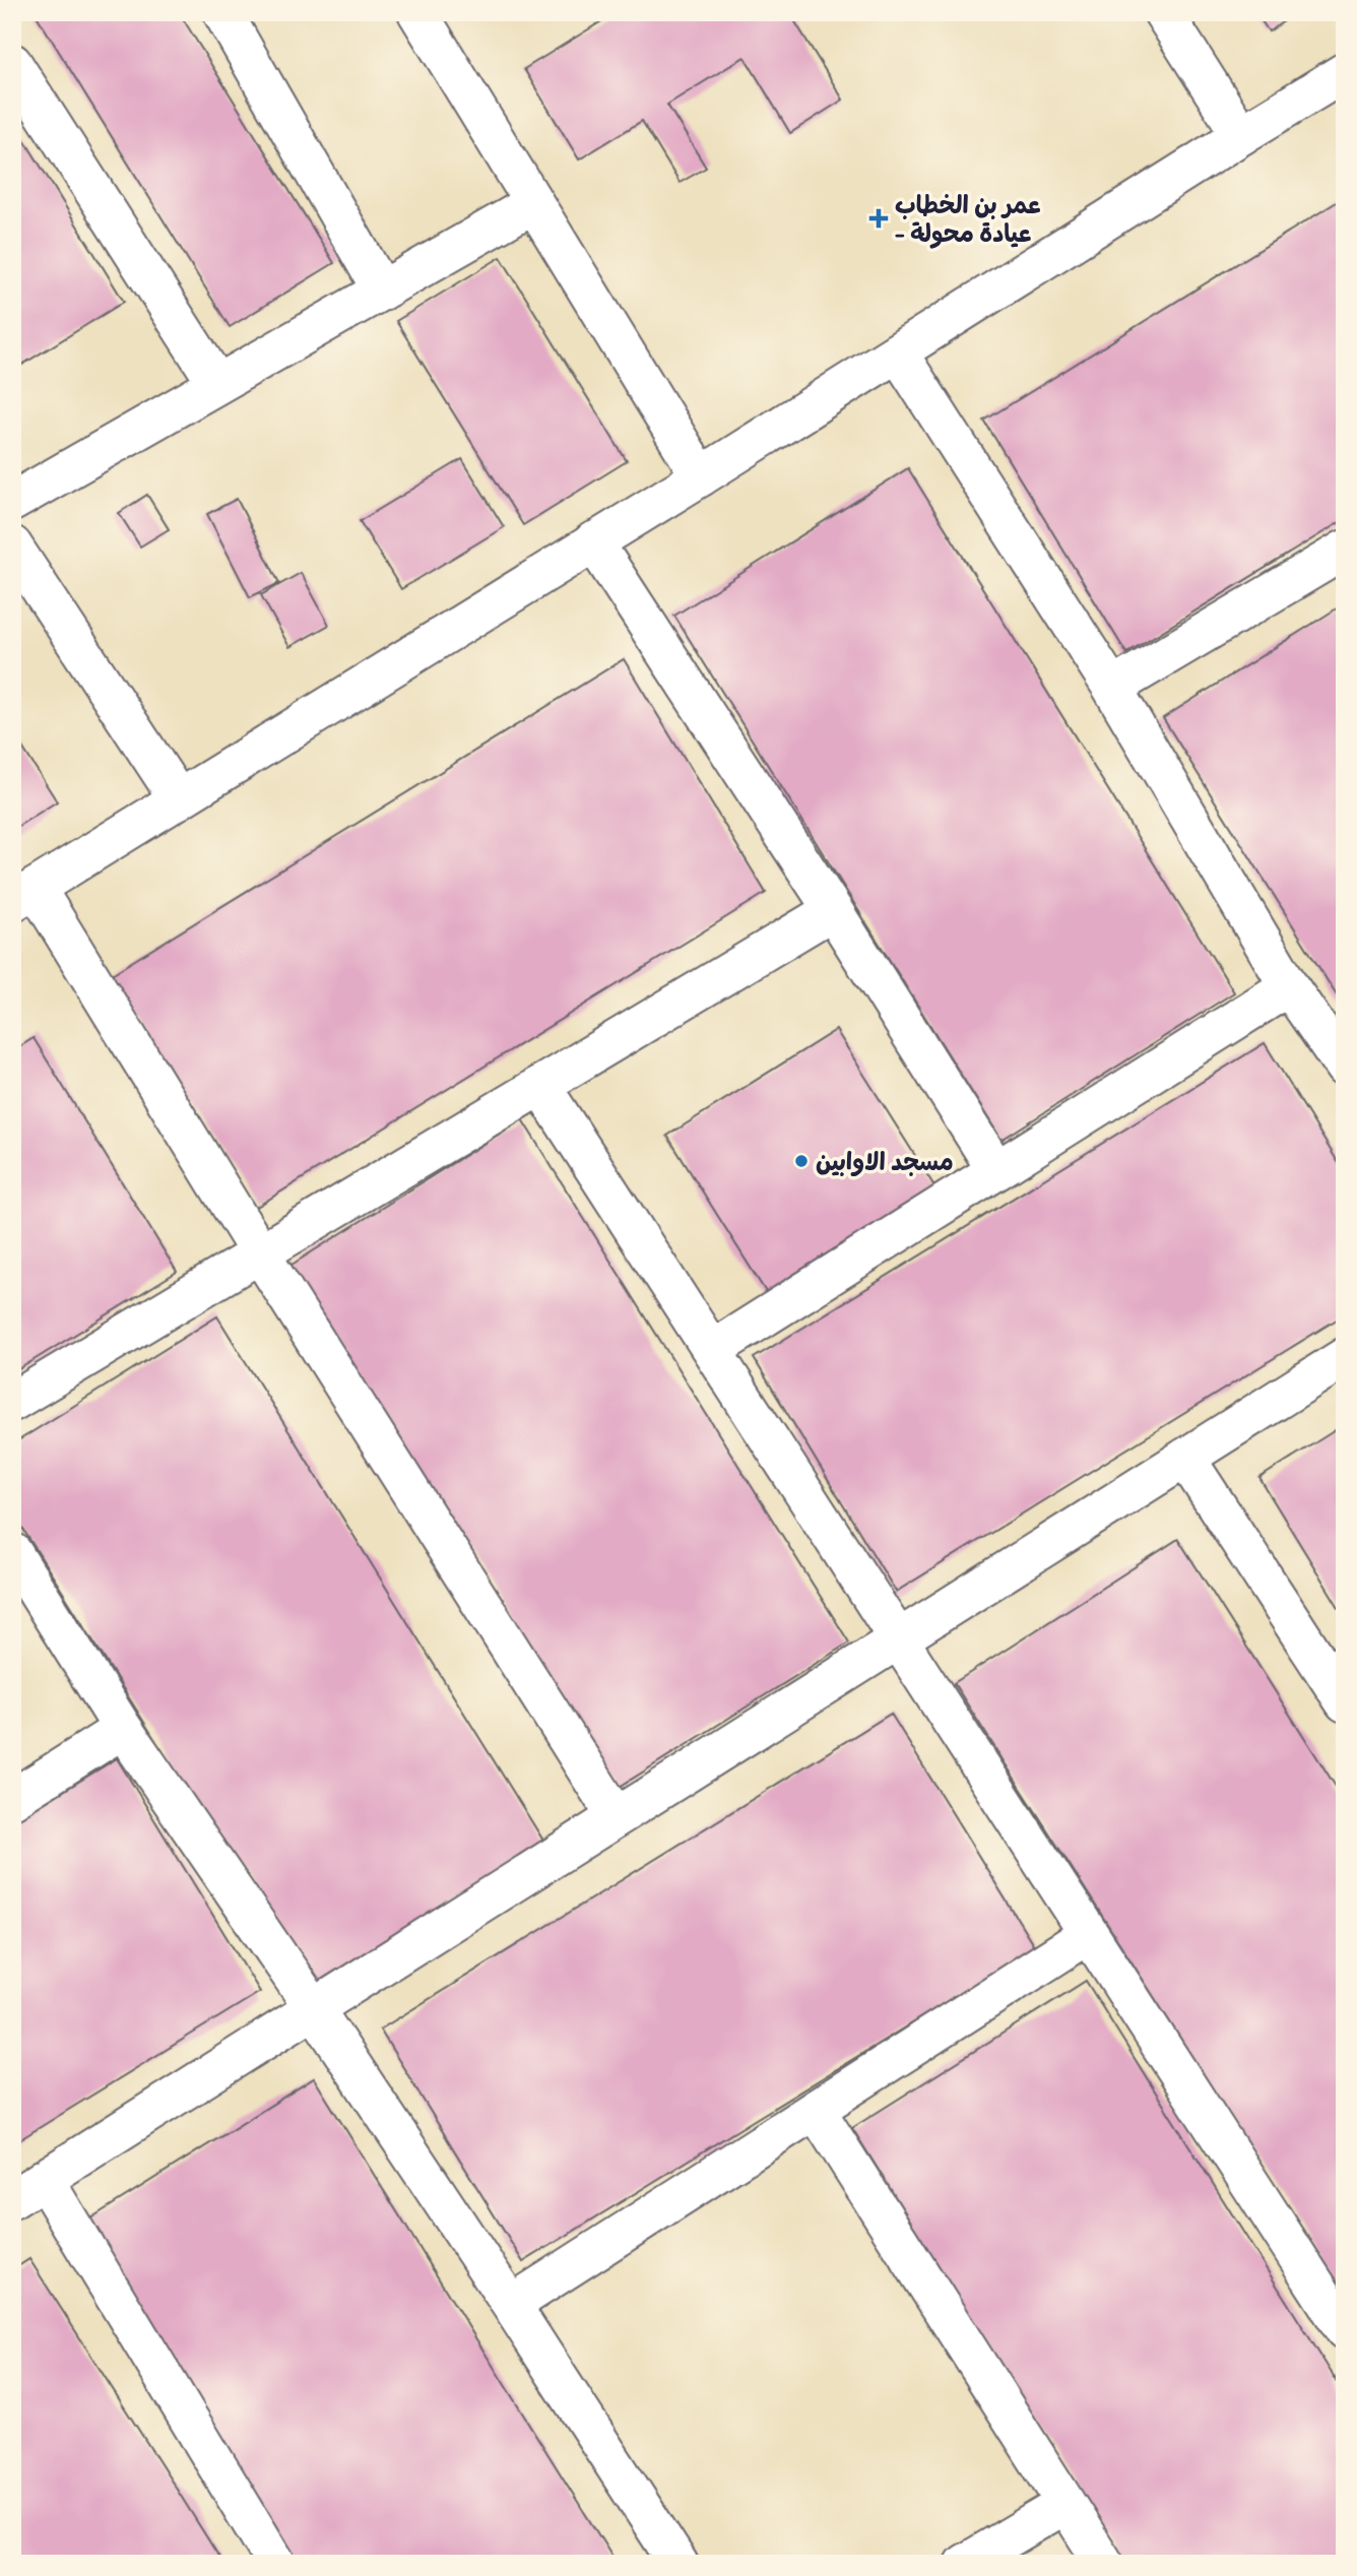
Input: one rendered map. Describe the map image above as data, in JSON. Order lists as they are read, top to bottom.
{
  "places": {
    "health": ["عمر بن الخطاب - عيادة محولة"],
    "other": ["مسجد الاوابين"]
  }
}
